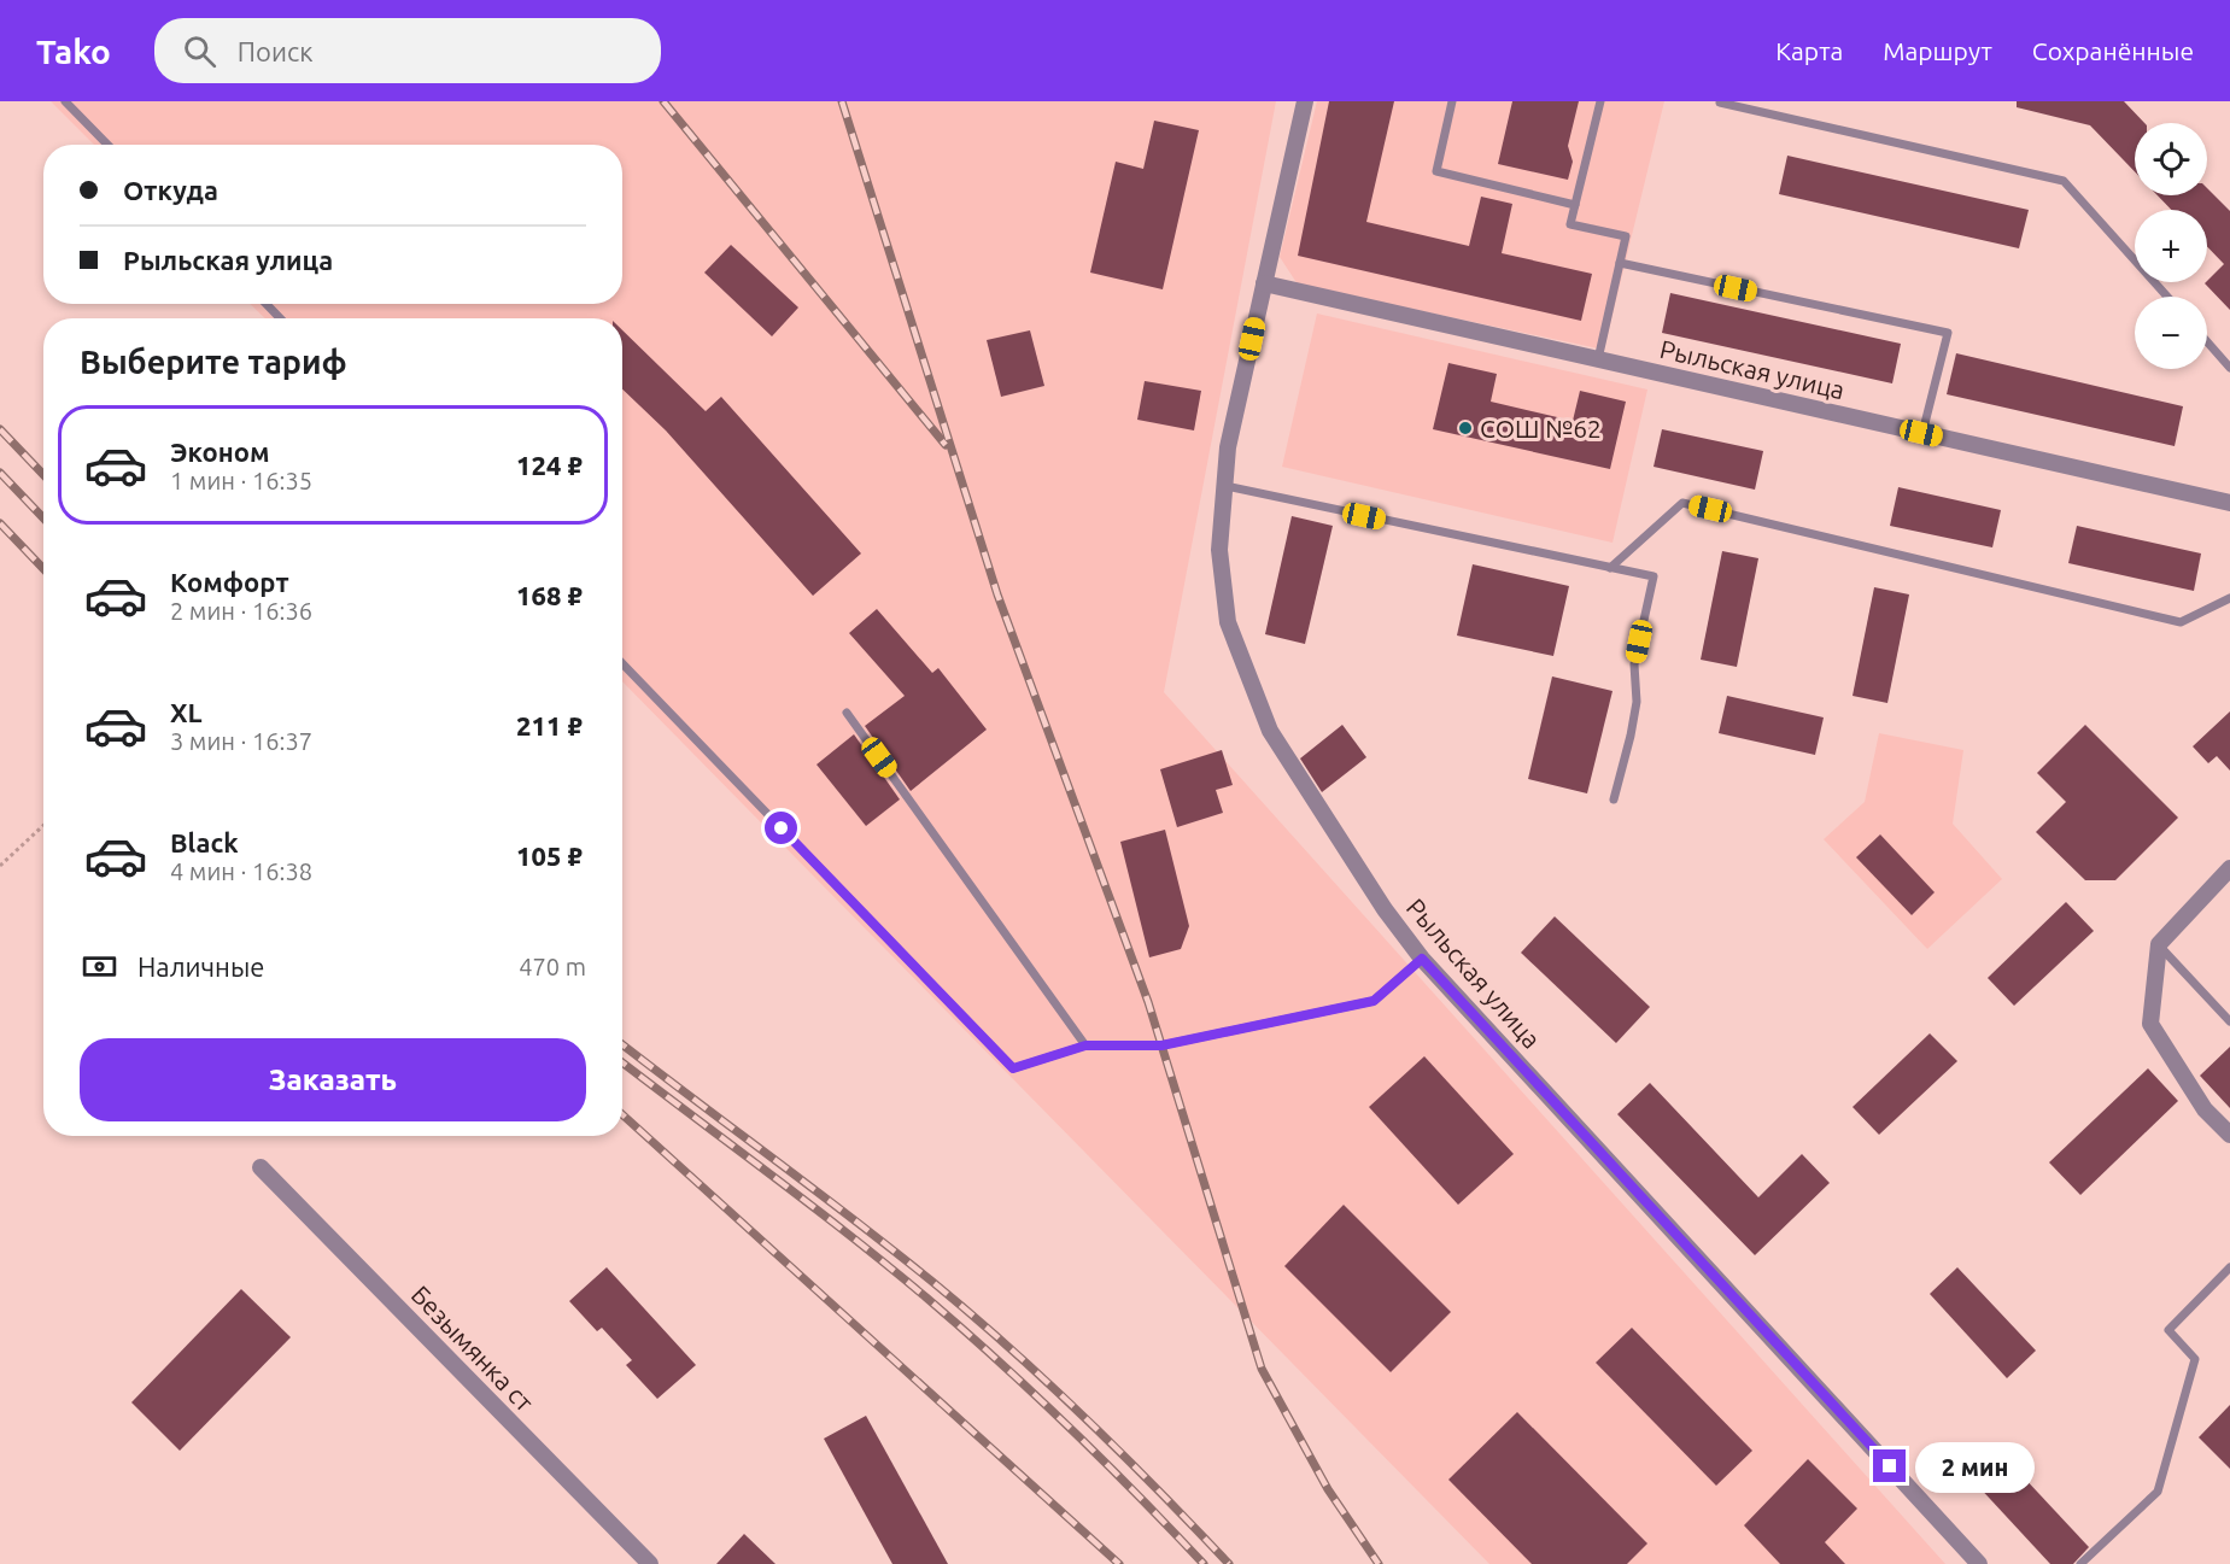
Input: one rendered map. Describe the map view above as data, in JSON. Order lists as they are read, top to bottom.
{
  "streets": {
    "street": ["Рыльская улица", "Безымянка ст"]
  },
  "places": ["СОШ №62"],
  "page": {
    "header": "Tako",
    "search": "Поиск",
    "nav": ["Карта", "Маршрут", "Сохранённые"],
    "map_buttons": ["+", "−"],
    "banner": ["Откуда", "Рыльская улица"],
    "heading": "Выберите тариф",
    "list": [
      {
        "name": "Эконом",
        "note": "1 мин · 16:35",
        "value": "124 ₽"
      },
      {
        "name": "Комфорт",
        "note": "2 мин · 16:36",
        "value": "168 ₽"
      },
      {
        "name": "XL",
        "note": "3 мин · 16:37",
        "value": "211 ₽"
      },
      {
        "name": "Black",
        "note": "4 мин · 16:38",
        "value": "105 ₽"
      }
    ],
    "pay": ["Наличные", "470 m"],
    "buttons": "Заказать",
    "bubble": "2 мин"
  }
}
